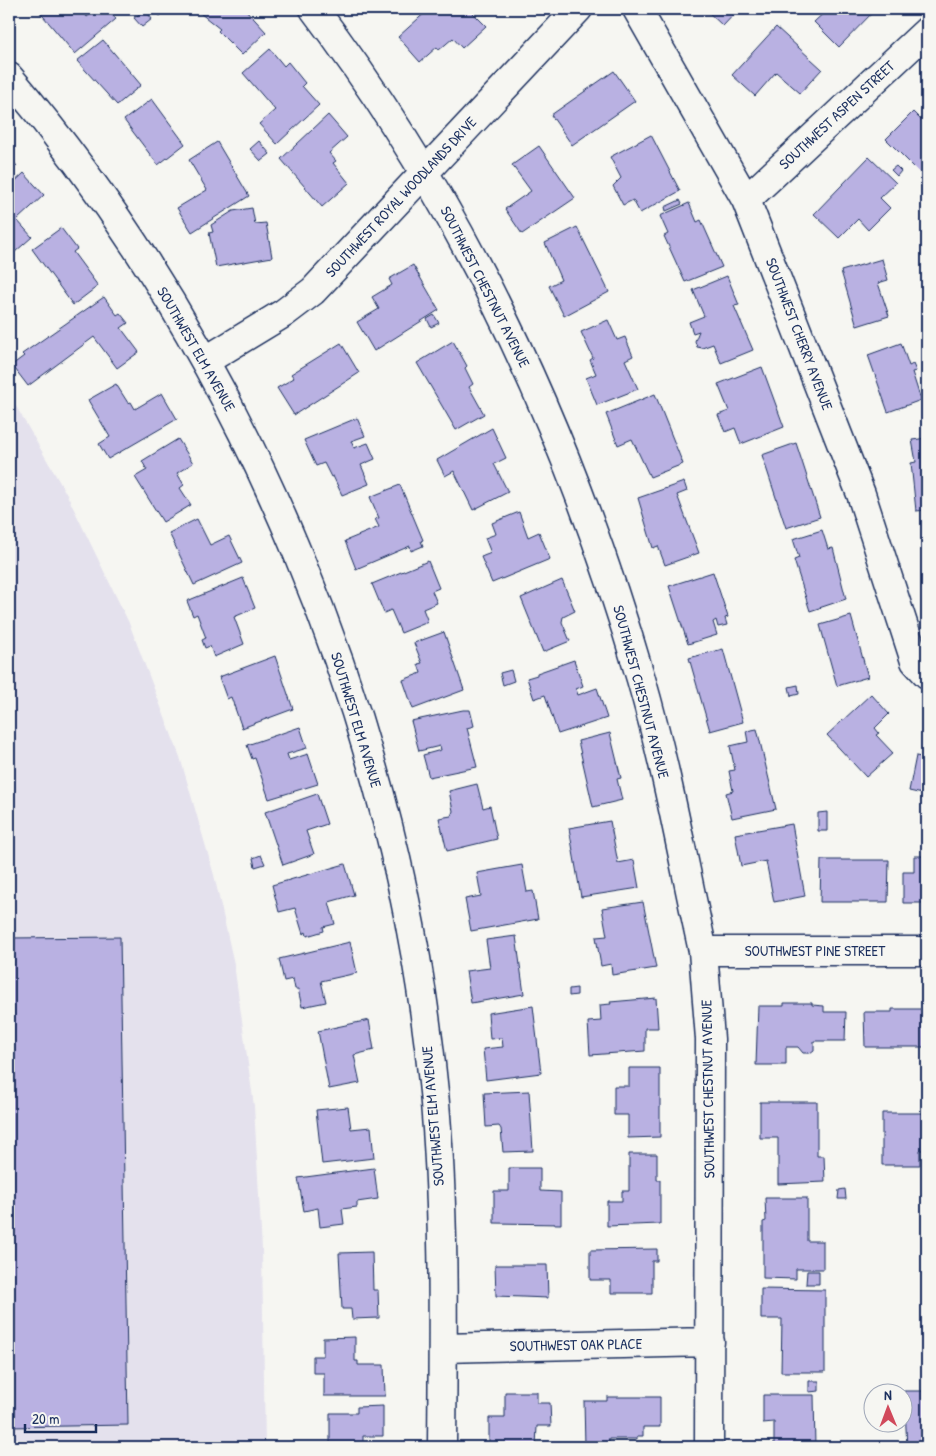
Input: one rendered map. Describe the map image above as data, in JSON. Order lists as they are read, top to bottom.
{
  "streets": {
    "street": [
      "SOUTHWEST ASPEN STREET",
      "SOUTHWEST ROYAL WOODLANDS DRIVE",
      "SOUTHWEST CHESTNUT AVENUE",
      "SOUTHWEST CHERRY AVENUE",
      "SOUTHWEST ELM AVENUE",
      "SOUTHWEST PINE STREET",
      "SOUTHWEST OAK PLACE"
    ]
  },
  "crossings": [
    ["SOUTHWEST ASPEN STREET", "SOUTHWEST CHERRY AVENUE"],
    ["SOUTHWEST ROYAL WOODLANDS DRIVE", "SOUTHWEST CHESTNUT AVENUE"],
    ["SOUTHWEST ROYAL WOODLANDS DRIVE", "SOUTHWEST ELM AVENUE"],
    ["SOUTHWEST CHESTNUT AVENUE", "SOUTHWEST PINE STREET"],
    ["SOUTHWEST CHESTNUT AVENUE", "SOUTHWEST OAK PLACE"],
    ["SOUTHWEST ELM AVENUE", "SOUTHWEST OAK PLACE"]
  ],
  "scale_bar": "20 m",
  "north": "top"
}
